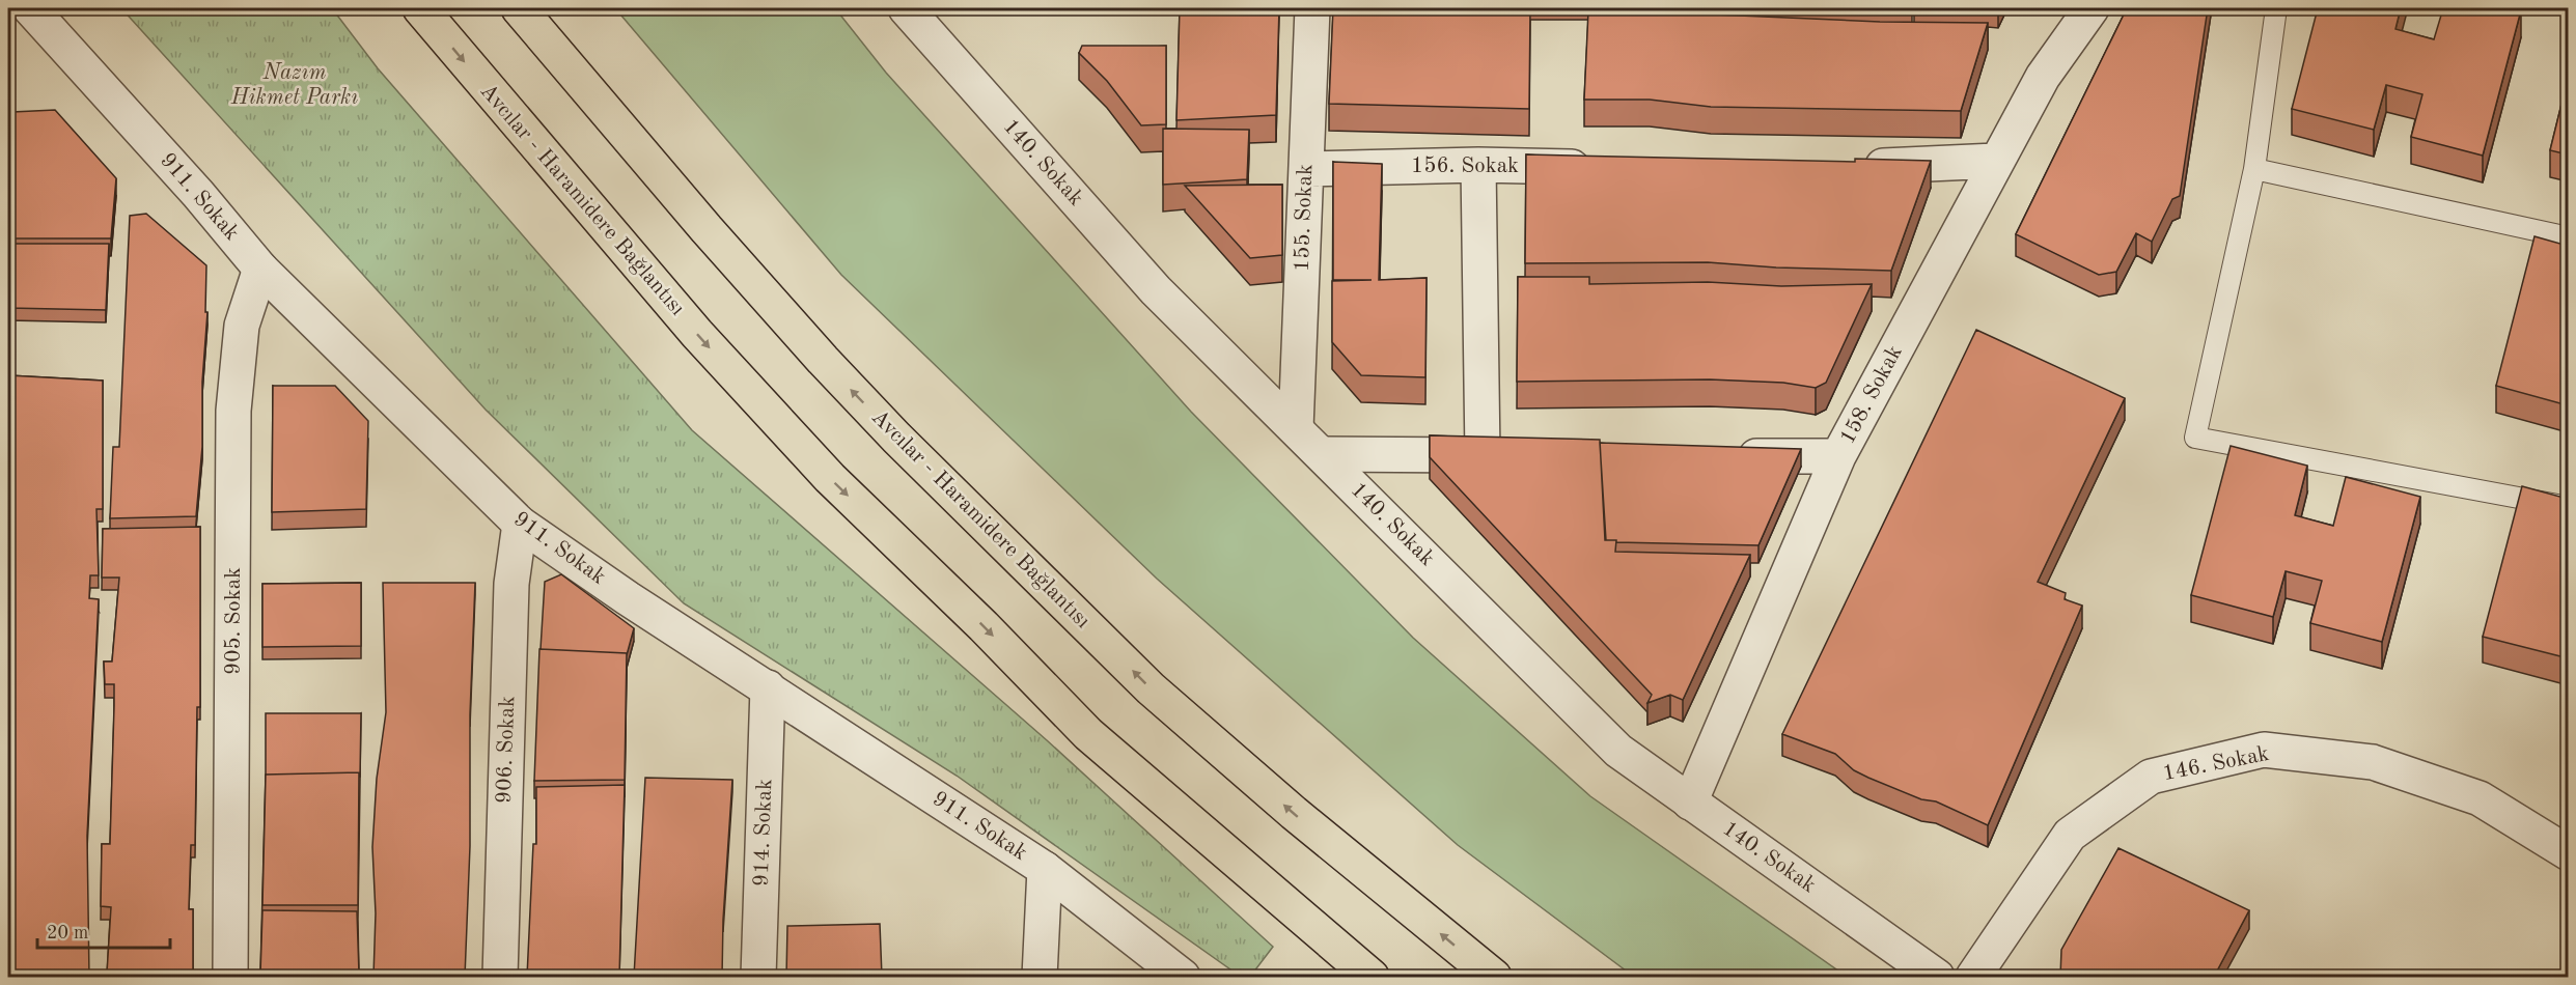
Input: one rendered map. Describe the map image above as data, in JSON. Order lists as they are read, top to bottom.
{
  "streets": {
    "highway": ["Avcılar - Haramidere Bağlantısı"],
    "street": [
      "140. Sokak",
      "156. Sokak",
      "911. Sokak",
      "155. Sokak",
      "158. Sokak",
      "905. Sokak",
      "906. Sokak",
      "146. Sokak",
      "914. Sokak"
    ]
  },
  "crossings": [
    ["140. Sokak", "155. Sokak"],
    ["140. Sokak", "158. Sokak"],
    ["156. Sokak", "155. Sokak"],
    ["911. Sokak", "905. Sokak"],
    ["911. Sokak", "906. Sokak"],
    ["911. Sokak", "914. Sokak"]
  ],
  "parks": ["Nazım Hikmet Parkı"],
  "scale_bar": "20 m"
}
